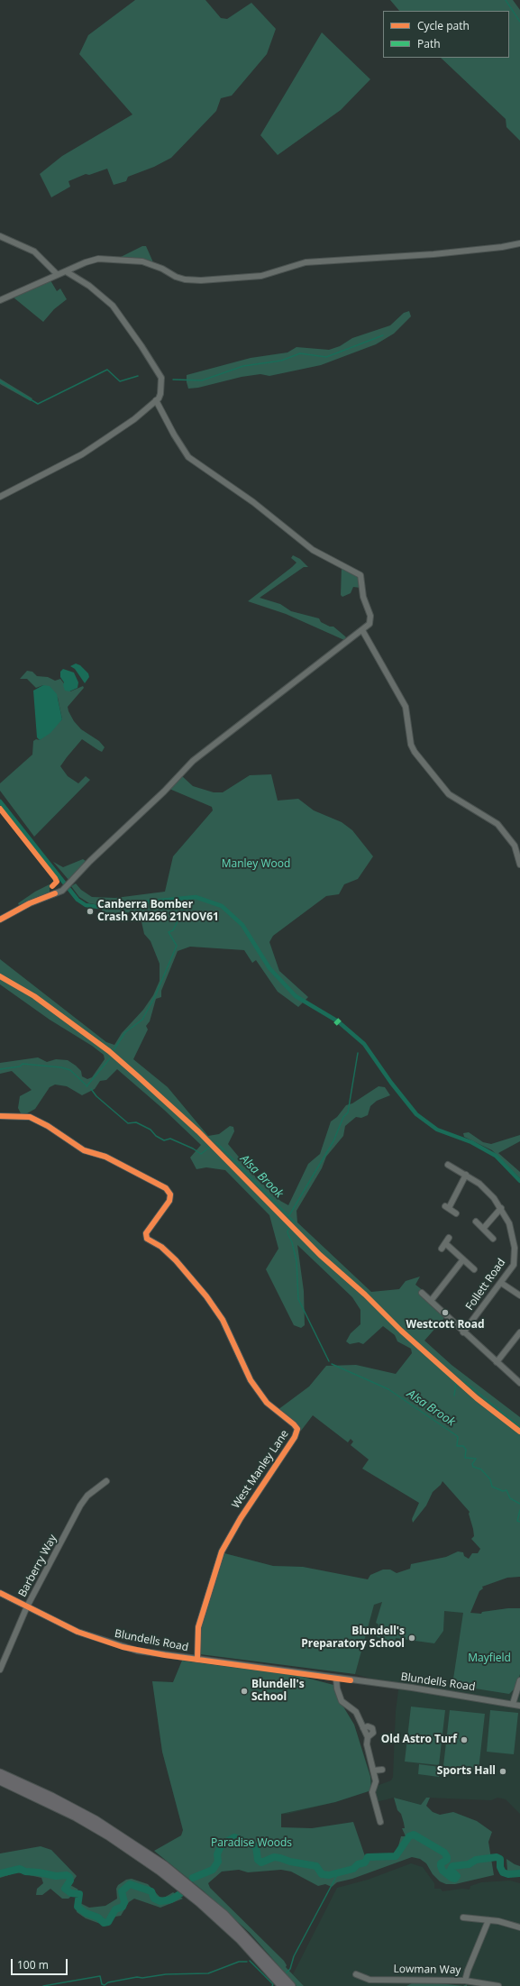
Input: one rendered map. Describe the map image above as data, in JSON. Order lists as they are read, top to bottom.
{
  "streets": {
    "street": [
      "Follett Road",
      "West Manley Lane",
      "Barberry Way",
      "Blundells Road",
      "Lowman Way"
    ]
  },
  "crossings": [
    ["West Manley Lane", "Blundells Road"],
    ["Barberry Way", "Blundells Road"]
  ],
  "water": ["Alsa Brook"],
  "parks": ["Manley Wood", "Mayfield", "Paradise Woods"],
  "places": [
    "Canberra Bomber Crash XM266 21NOV61",
    "Westcott Road",
    "Blundell's Preparatory School",
    "Blundell's School",
    "Old Astro Turf",
    "Sports Hall"
  ],
  "legend": ["Cycle path", "Path"],
  "scale_bar": "100 m"
}
